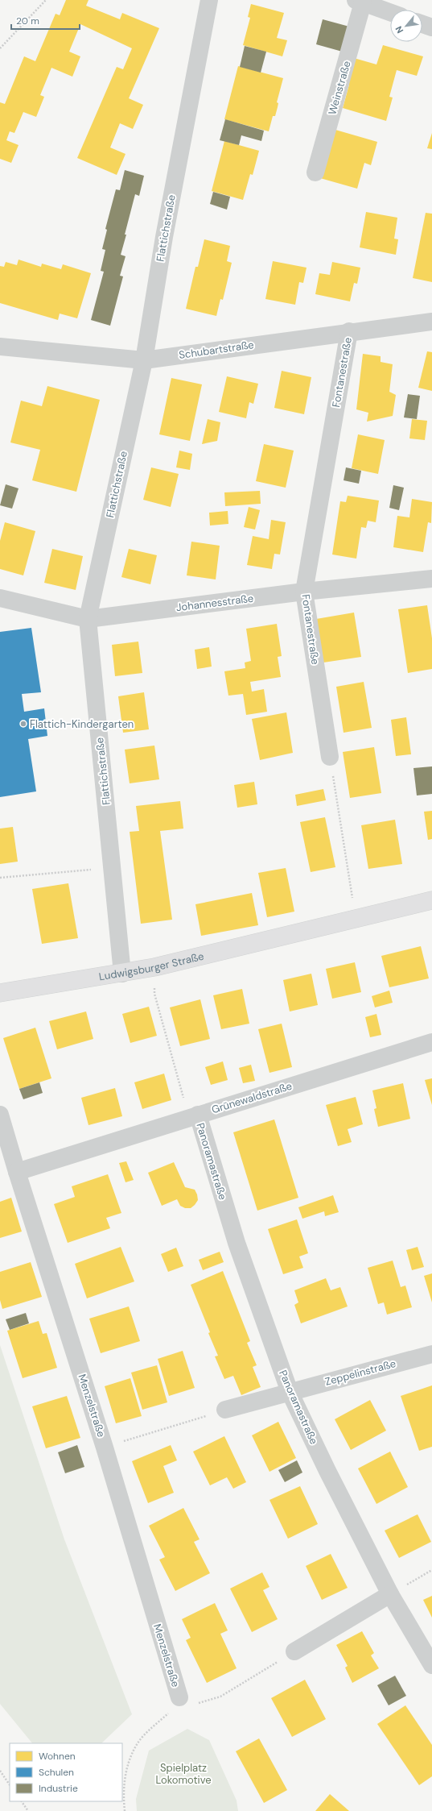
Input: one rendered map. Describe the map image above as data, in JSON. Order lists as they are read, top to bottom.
{
  "streets": {
    "main road": ["Ludwigsburger Straße"],
    "street": [
      "Weinstraße",
      "Flattichstraße",
      "Schubartstraße",
      "Fontanestraße",
      "Johannesstraße",
      "Grünewaldstraße",
      "Panoramastraße",
      "Zeppelinstraße",
      "Menzelstraße"
    ]
  },
  "crossings": [
    ["Flattichstraße", "Schubartstraße"],
    ["Flattichstraße", "Johannesstraße"],
    ["Flattichstraße", "Ludwigsburger Straße"],
    ["Schubartstraße", "Fontanestraße"],
    ["Fontanestraße", "Johannesstraße"],
    ["Grünewaldstraße", "Panoramastraße"],
    ["Grünewaldstraße", "Menzelstraße"],
    ["Panoramastraße", "Zeppelinstraße"]
  ],
  "parks": ["Spielplatz Lokomotive"],
  "places": ["Flattich-Kindergarten"],
  "legend": ["Wohnen", "Schulen", "Industrie"],
  "scale_bar": "20 m",
  "north": "bottom left"
}
